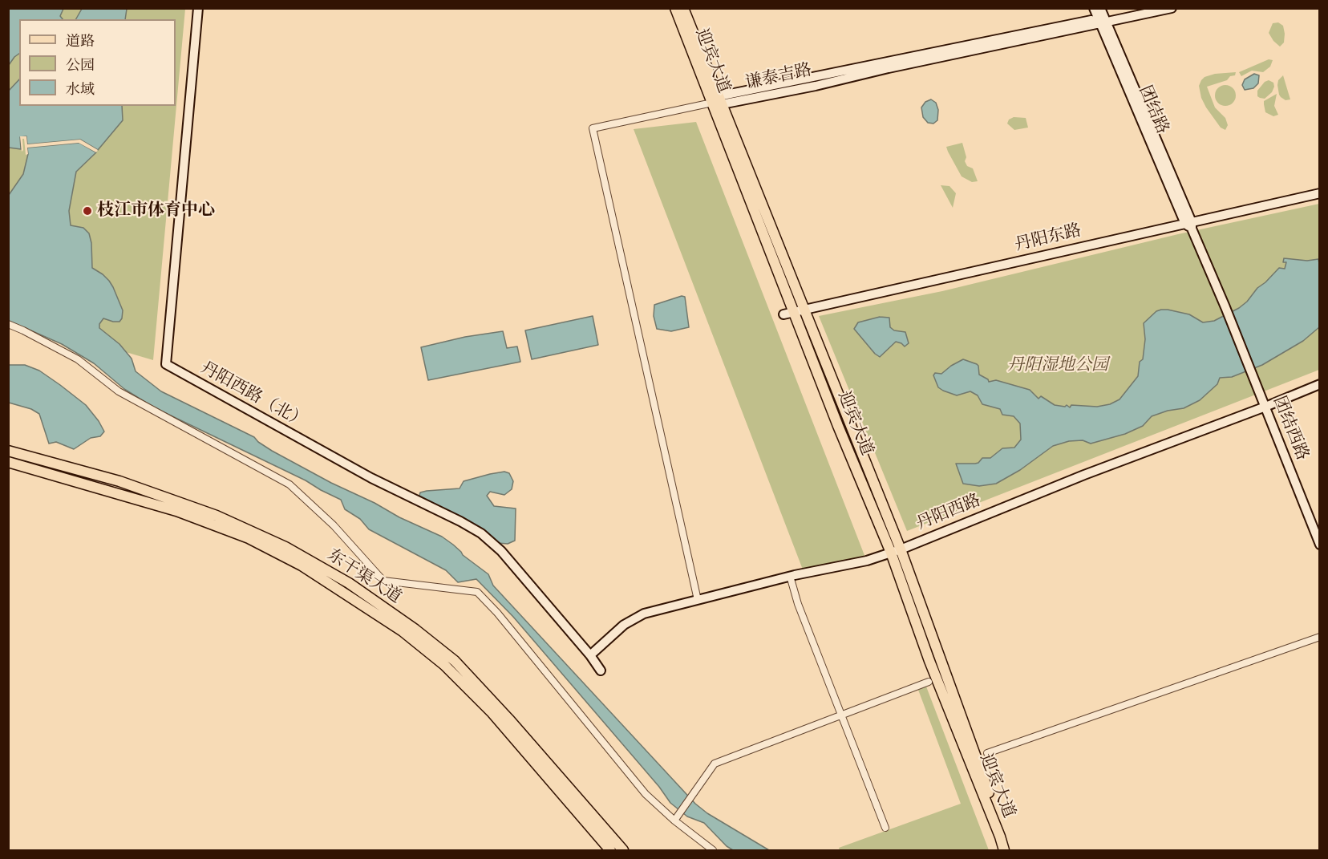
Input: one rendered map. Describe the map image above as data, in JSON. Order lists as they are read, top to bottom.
{
  "streets": {
    "main road": ["迎宾大道", "东干渠大道"],
    "street": [
      "谦泰吉路",
      "团结路",
      "丹阳东路",
      "丹阳西路（北）",
      "团结西路",
      "丹阳西路"
    ]
  },
  "crossings": [
    ["迎宾大道", "谦泰吉路"],
    ["迎宾大道", "丹阳东路"],
    ["迎宾大道", "丹阳西路"],
    ["谦泰吉路", "团结路"],
    ["团结路", "丹阳东路"],
    ["团结路", "团结西路"],
    ["丹阳西路（北）", "丹阳西路"],
    ["团结西路", "丹阳西路"]
  ],
  "parks": ["丹阳湿地公园"],
  "places": ["枝江市体育中心"],
  "legend": ["道路", "公园", "水域"]
}
